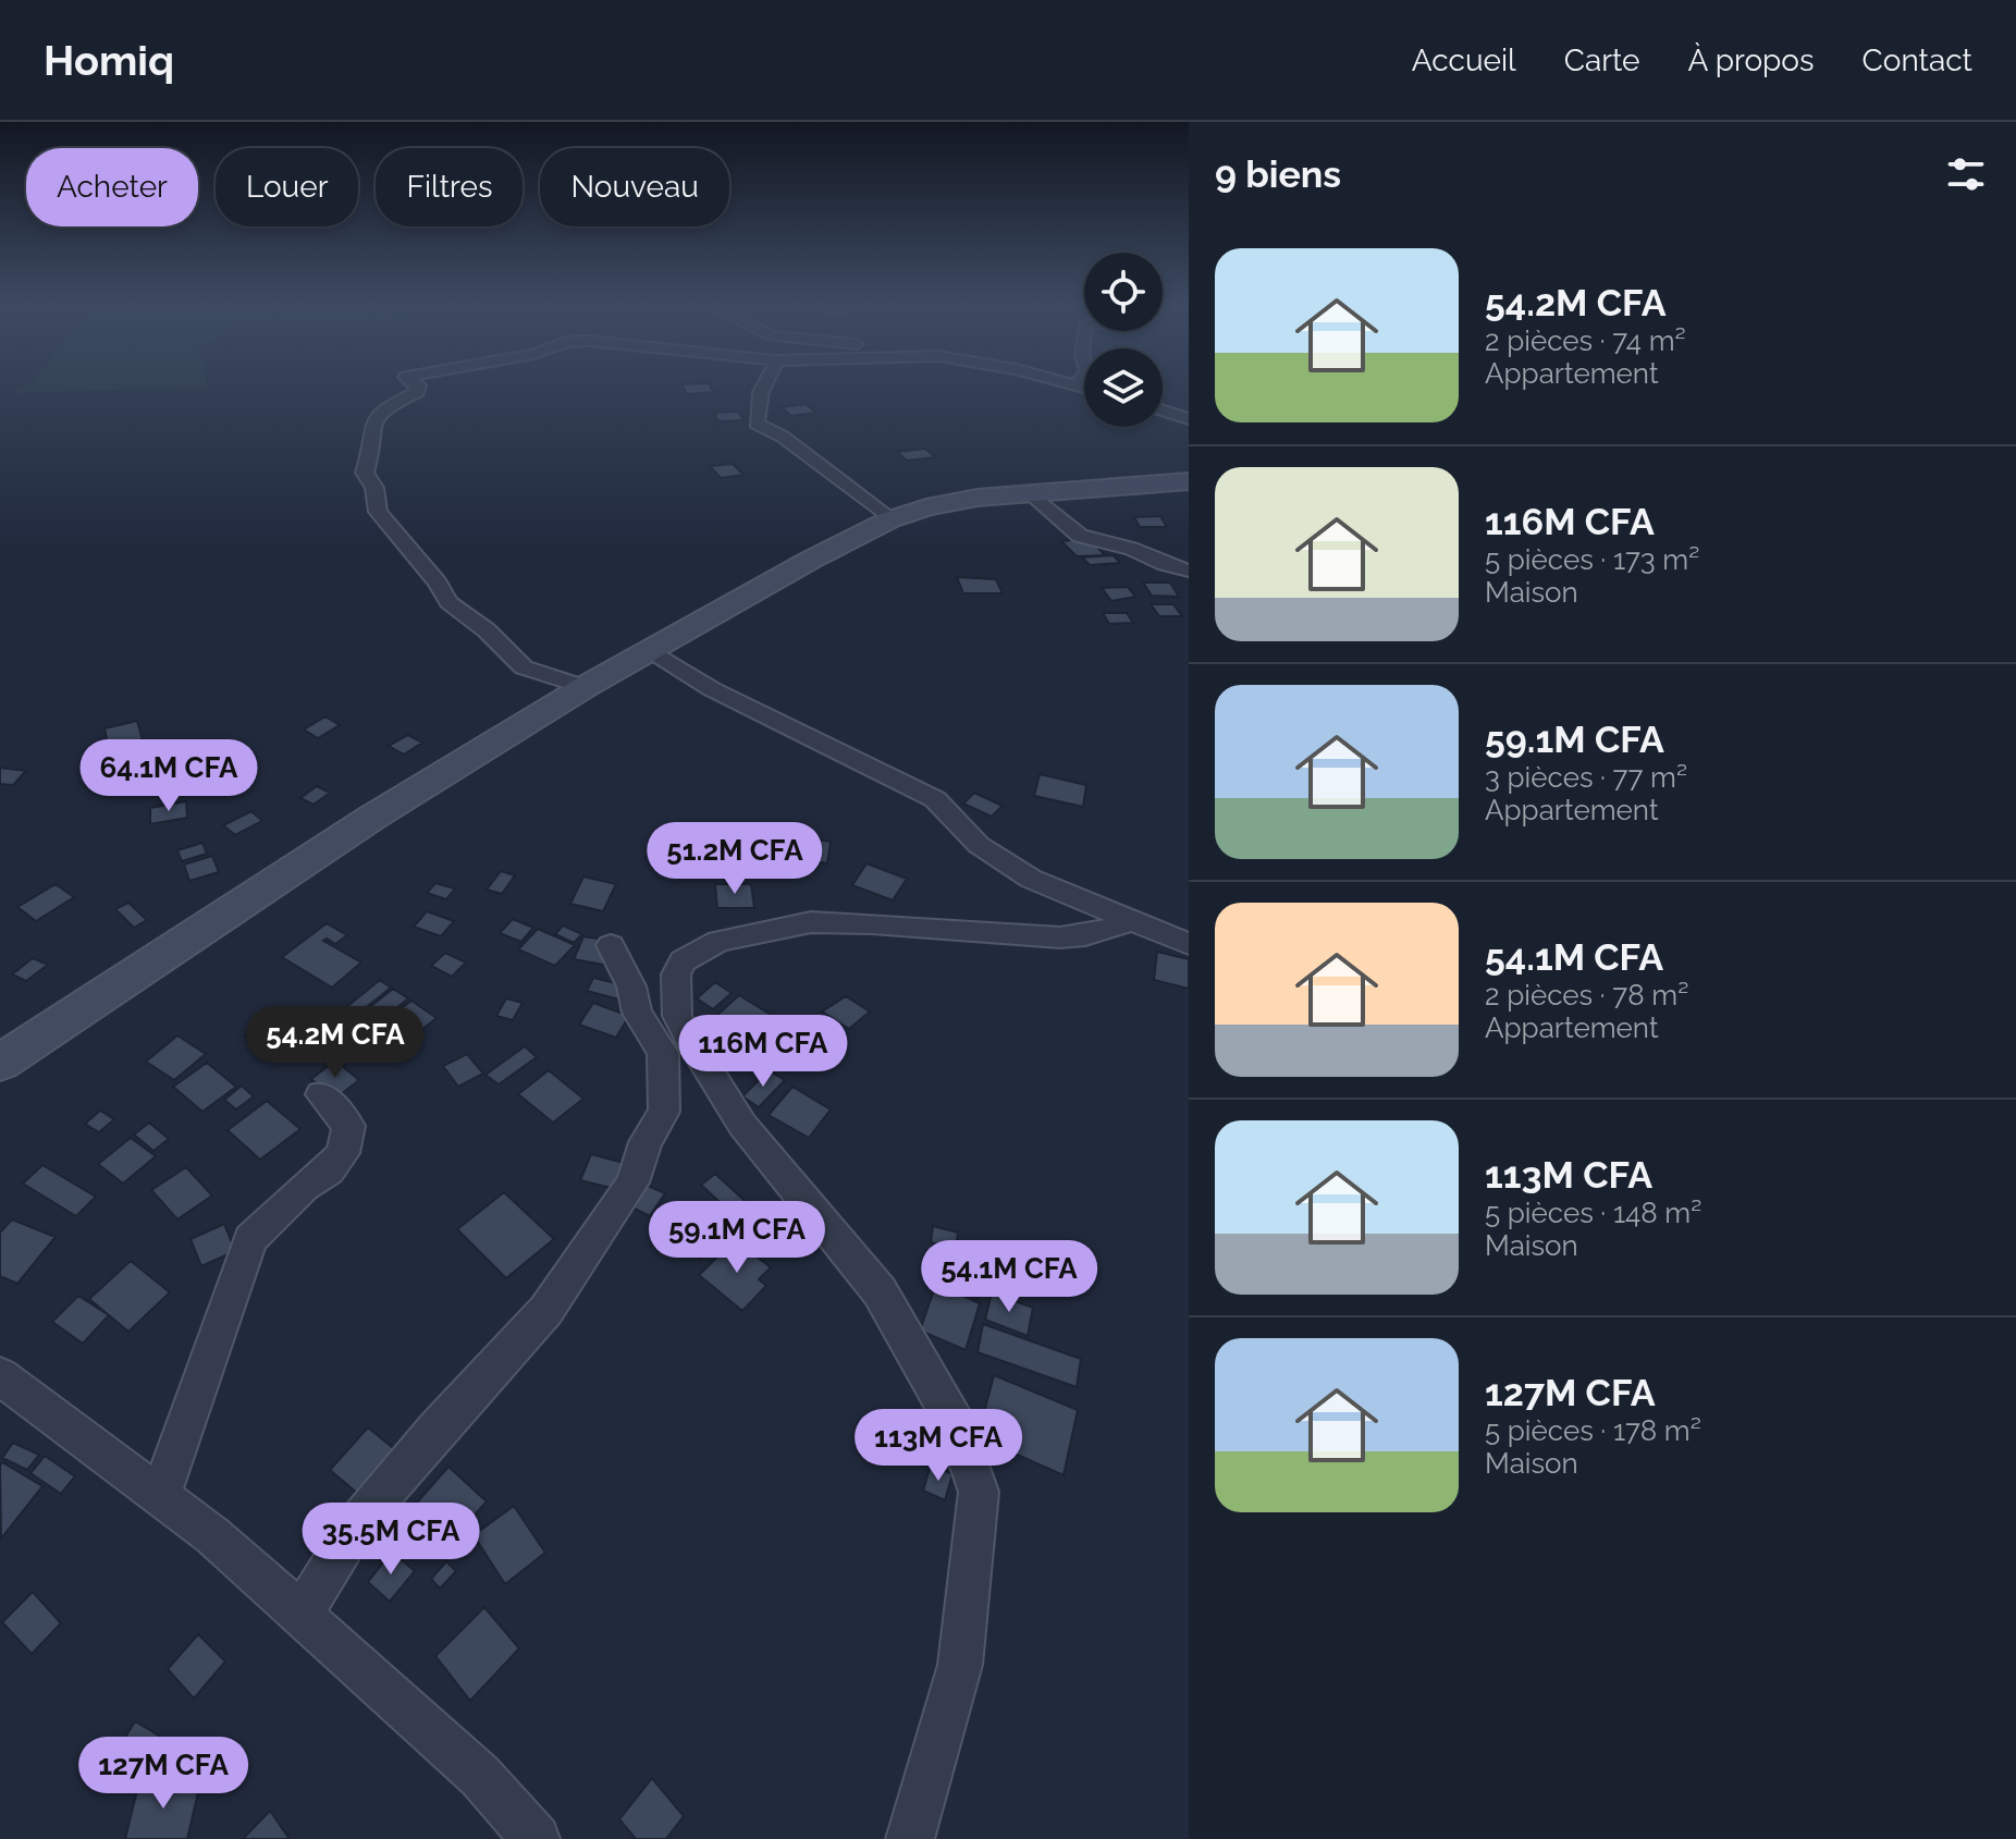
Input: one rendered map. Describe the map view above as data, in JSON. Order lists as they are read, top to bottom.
{
  "page": {
    "header": "Homiq",
    "nav": [
      "Accueil",
      "Carte",
      "À propos",
      "Contact"
    ],
    "heading": "9 biens",
    "chip": [
      "Acheter",
      "Louer",
      "Filtres",
      "Nouveau"
    ],
    "list": [
      {
        "name": "54.2M CFA",
        "note": "2 pièces · 74 m² · Appartement"
      },
      {
        "name": "116M CFA",
        "note": "5 pièces · 173 m² · Maison"
      },
      {
        "name": "59.1M CFA",
        "note": "3 pièces · 77 m² · Appartement"
      },
      {
        "name": "54.1M CFA",
        "note": "2 pièces · 78 m² · Appartement"
      },
      {
        "name": "113M CFA",
        "note": "5 pièces · 148 m² · Maison"
      },
      {
        "name": "127M CFA",
        "note": "5 pièces · 178 m² · Maison"
      }
    ],
    "price": [
      "64.1M CFA",
      "51.2M CFA",
      "54.2M CFA",
      "116M CFA",
      "59.1M CFA",
      "54.1M CFA",
      "113M CFA",
      "35.5M CFA",
      "127M CFA"
    ]
  }
}
